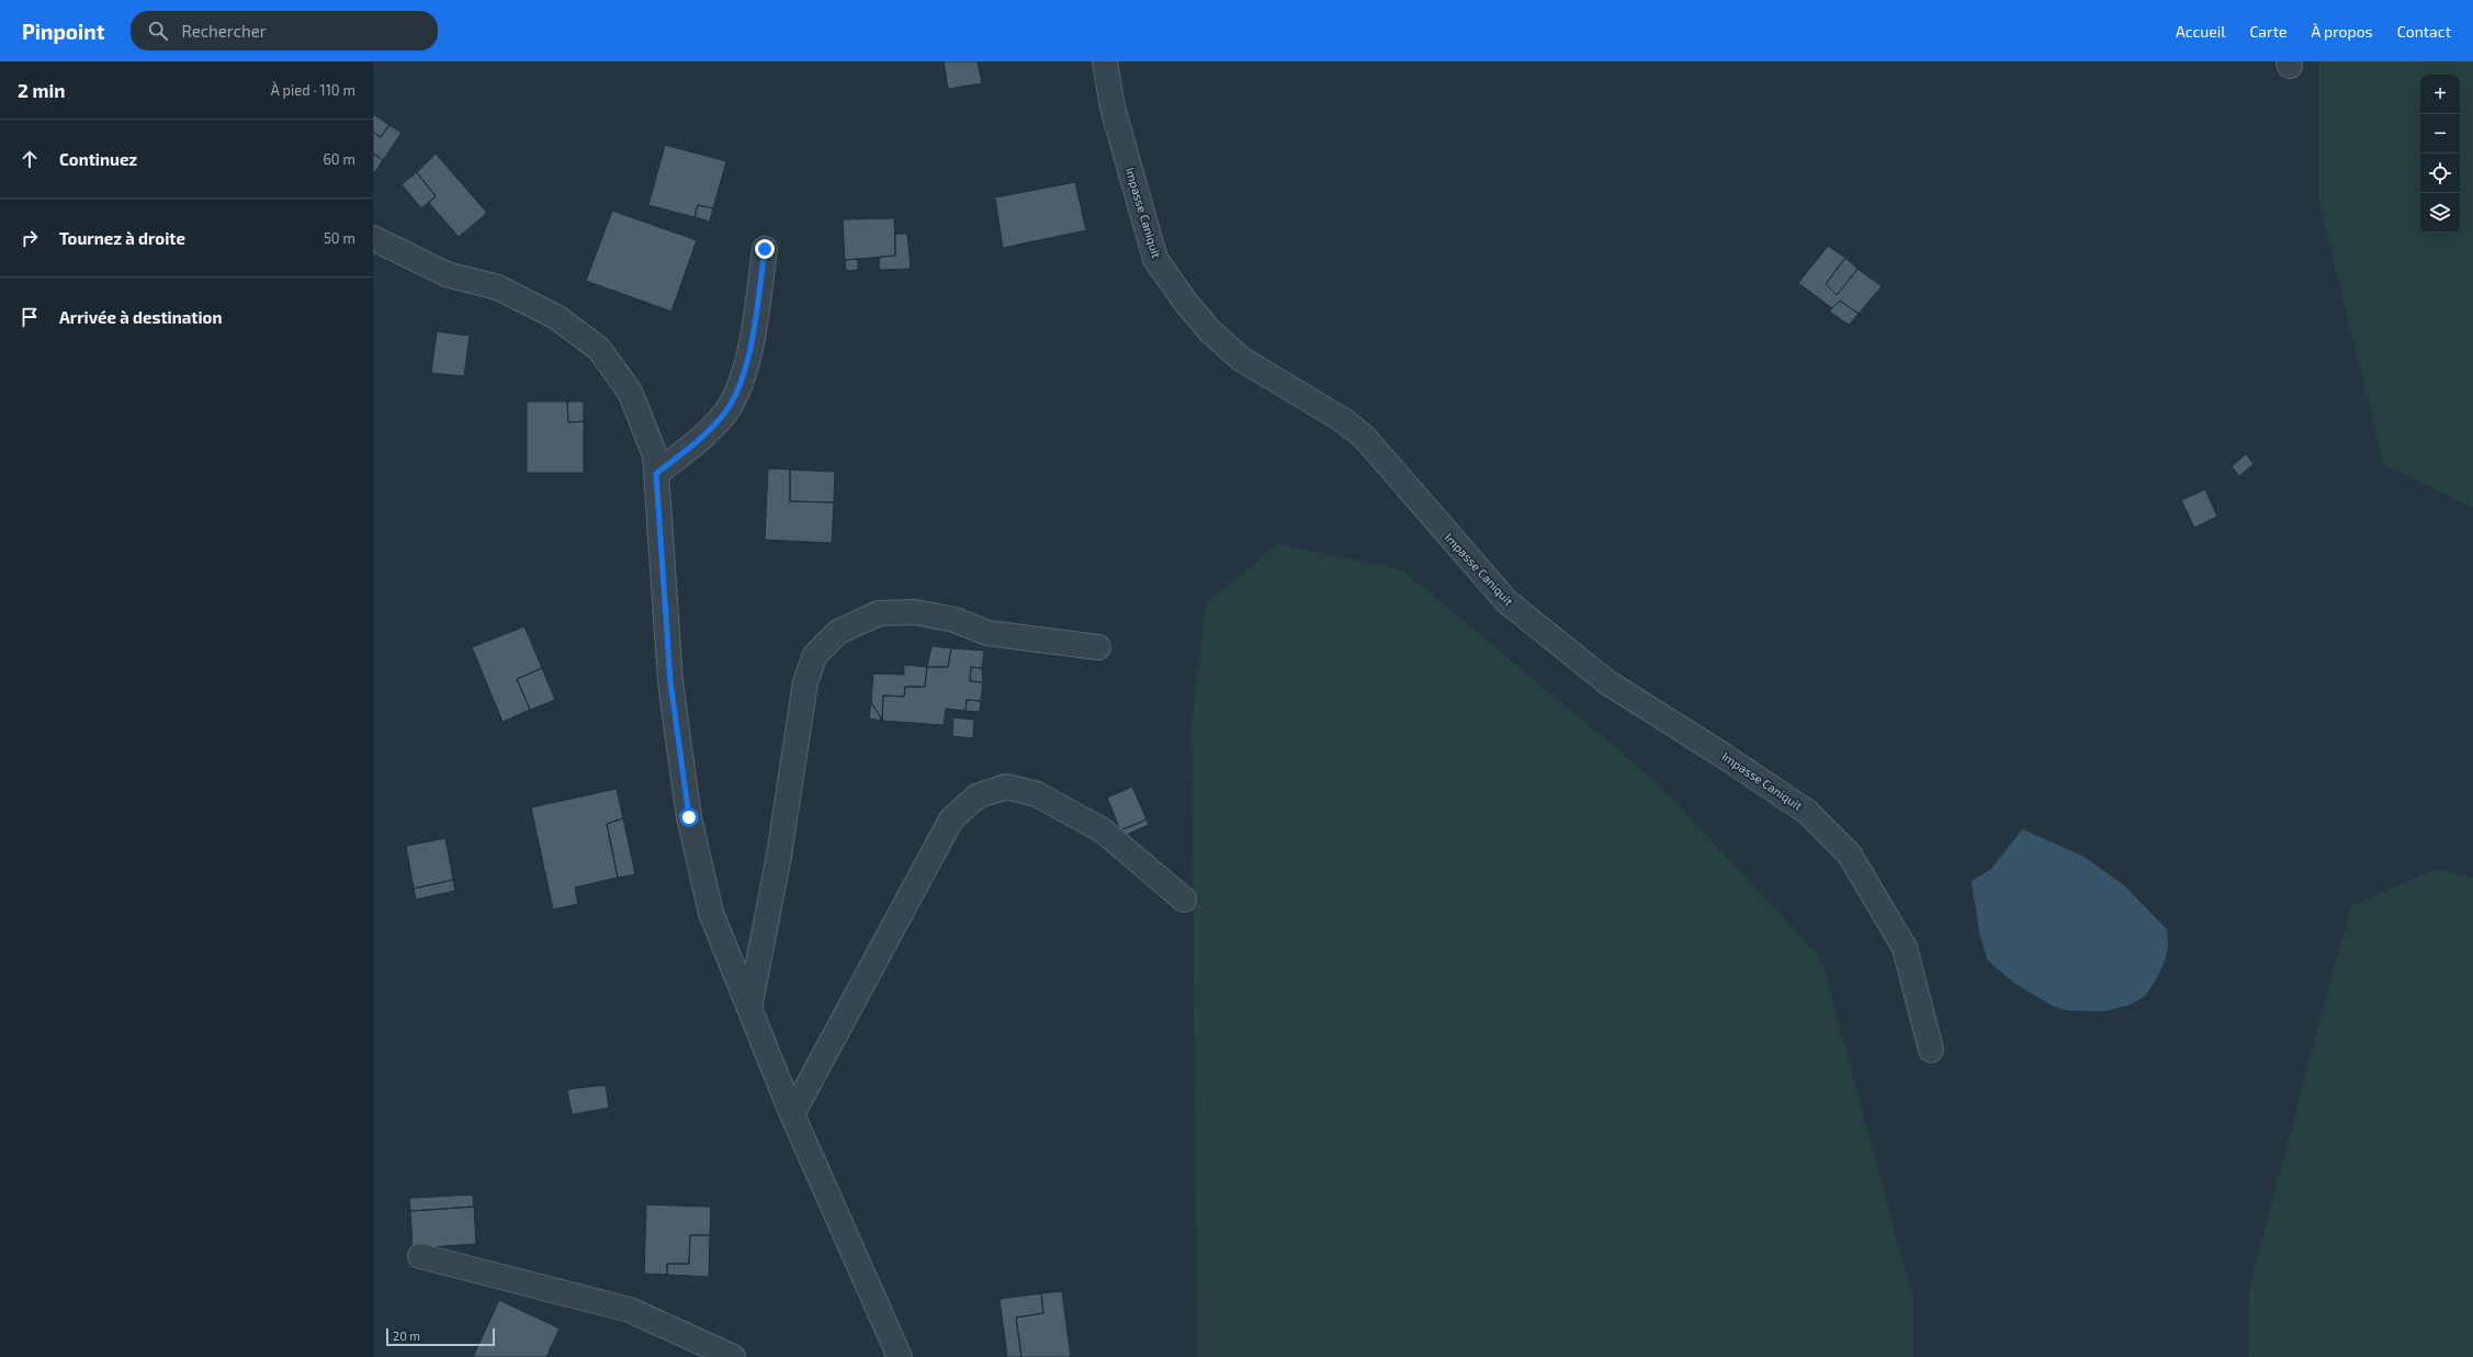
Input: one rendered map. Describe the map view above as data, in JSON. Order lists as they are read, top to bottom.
{
  "streets": {
    "street": ["Impasse Caniquit"]
  },
  "scale_bar": "20 m",
  "page": {
    "header": "Pinpoint",
    "search": "Rechercher",
    "nav": [
      "Accueil",
      "Carte",
      "À propos",
      "Contact"
    ],
    "heading": ["2 min", "À pied · 110 m"],
    "map_buttons": ["+", "−"],
    "list": [
      ["Continuez", "60 m"],
      ["Tournez à droite", "50 m"],
      "Arrivée à destination"
    ],
    "scale": "20 m"
  }
}
